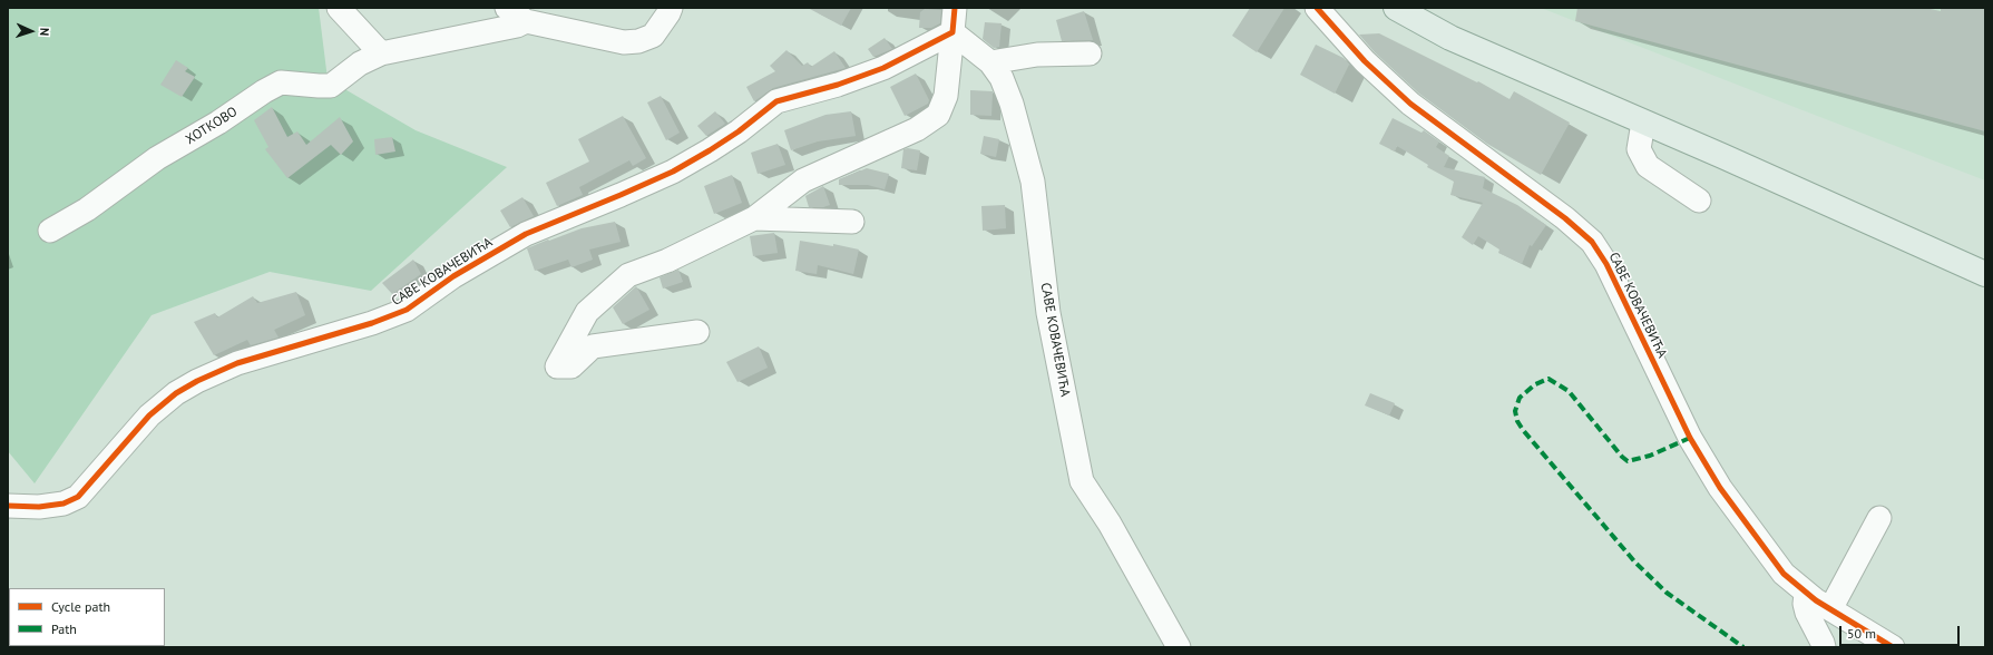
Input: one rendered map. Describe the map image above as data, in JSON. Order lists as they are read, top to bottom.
{
  "streets": {
    "street": ["ХОТКОВО", "САВЕ КОВАЧЕВИЋА"]
  },
  "legend": ["Cycle path", "Path"],
  "scale_bar": "50 m",
  "north": "right"
}
